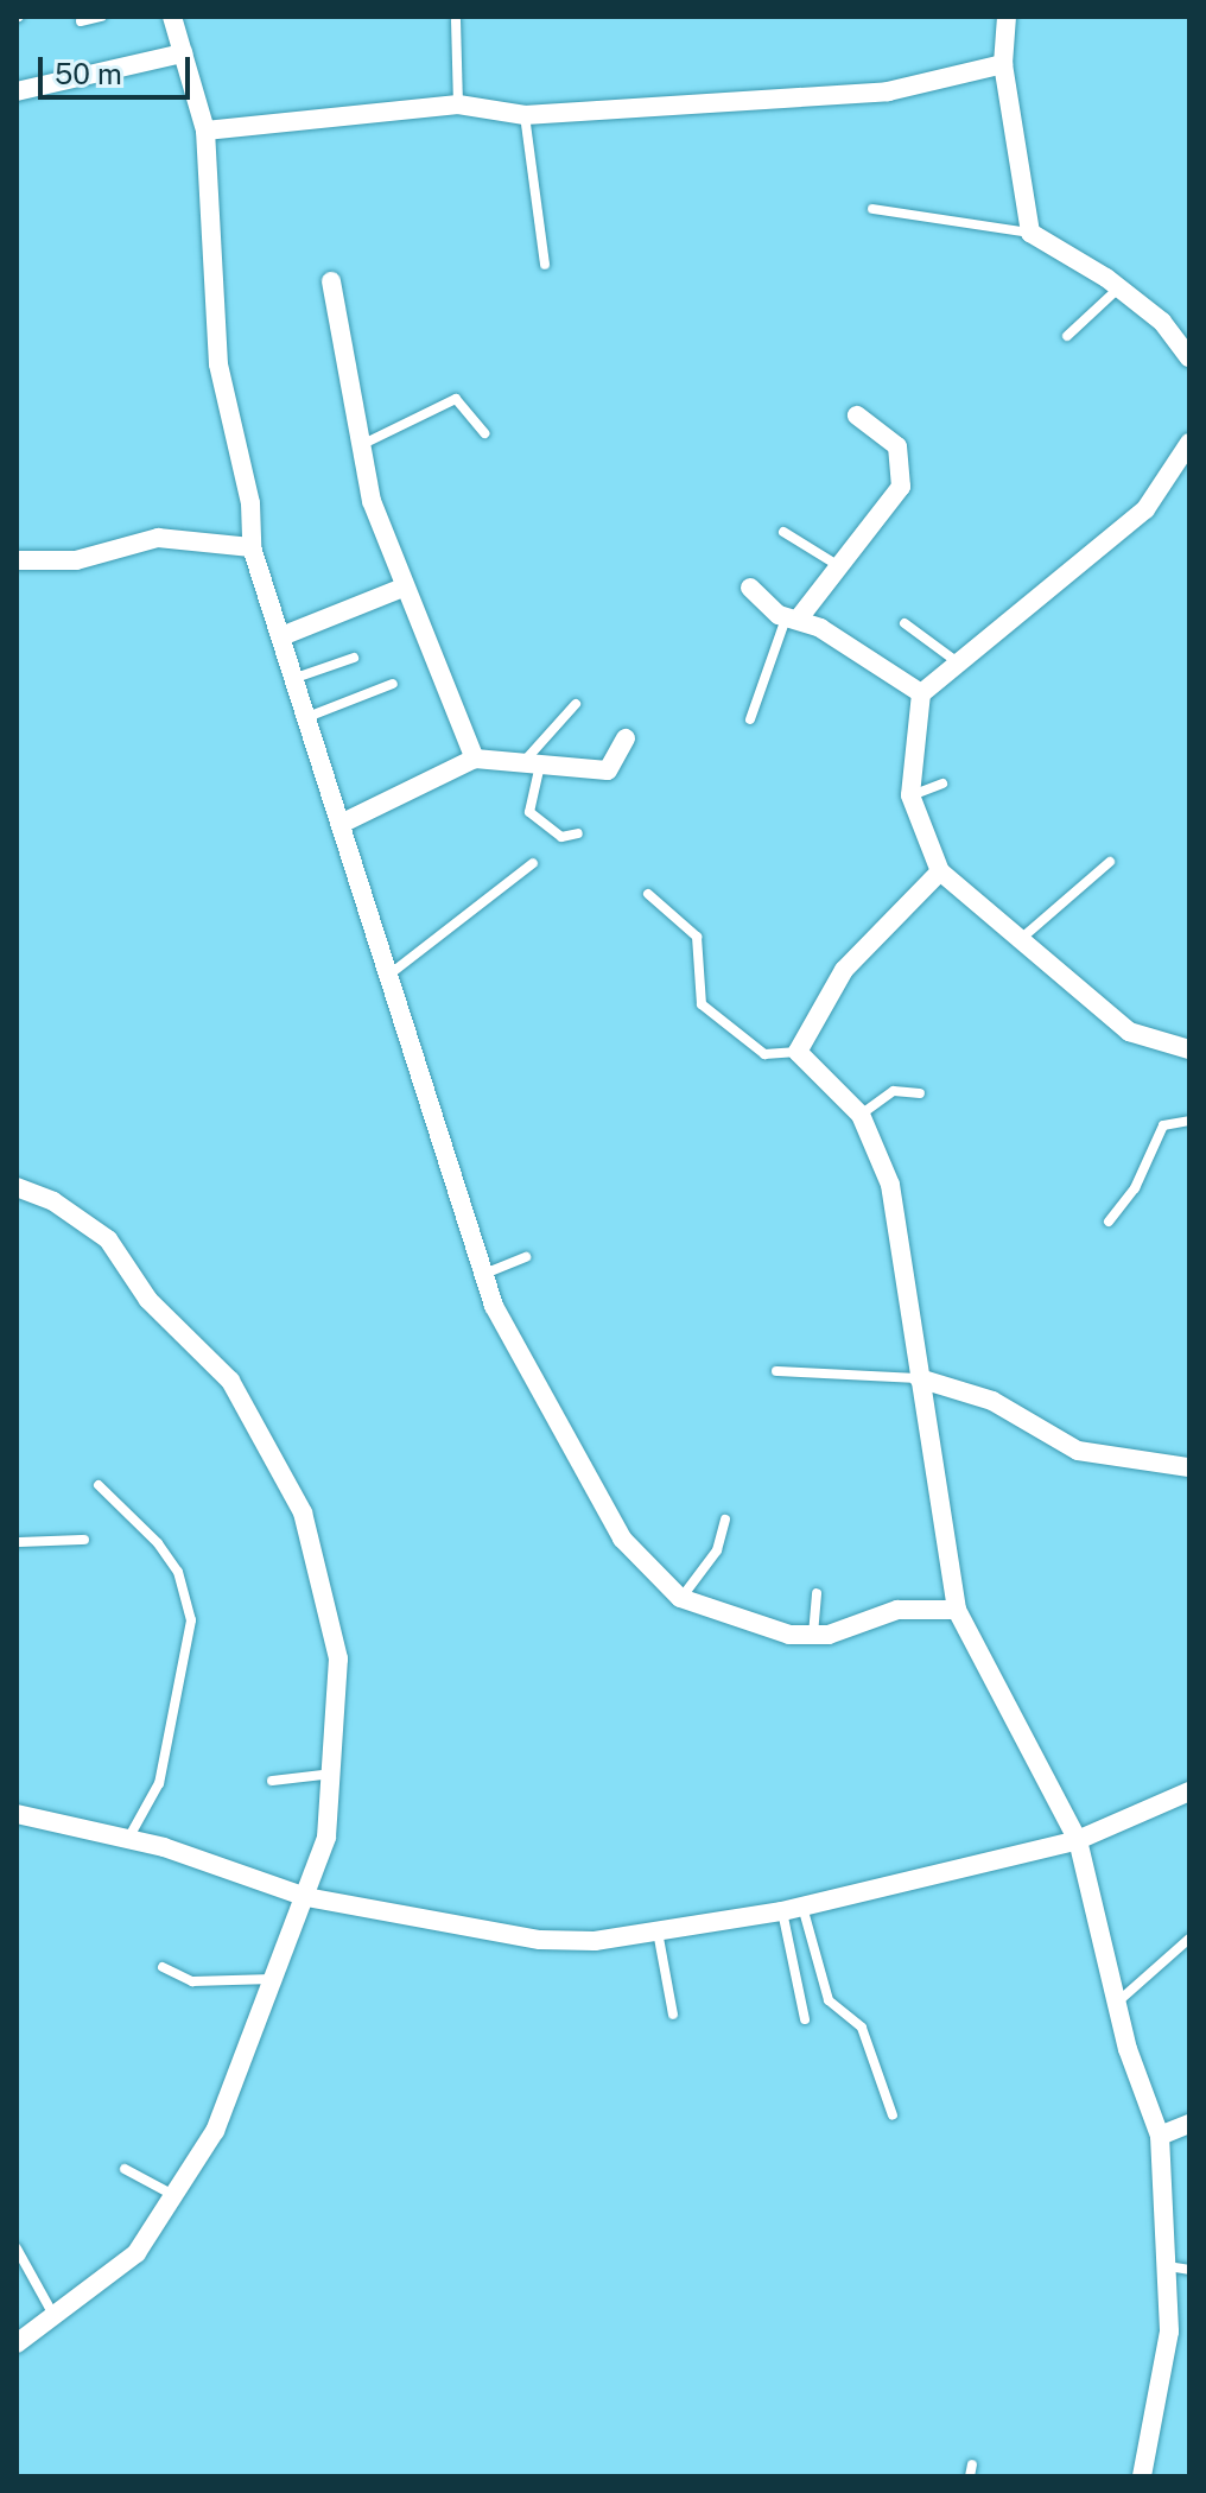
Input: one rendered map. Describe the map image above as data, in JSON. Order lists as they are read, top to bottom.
{
  "scale_bar": "50 m"
}
